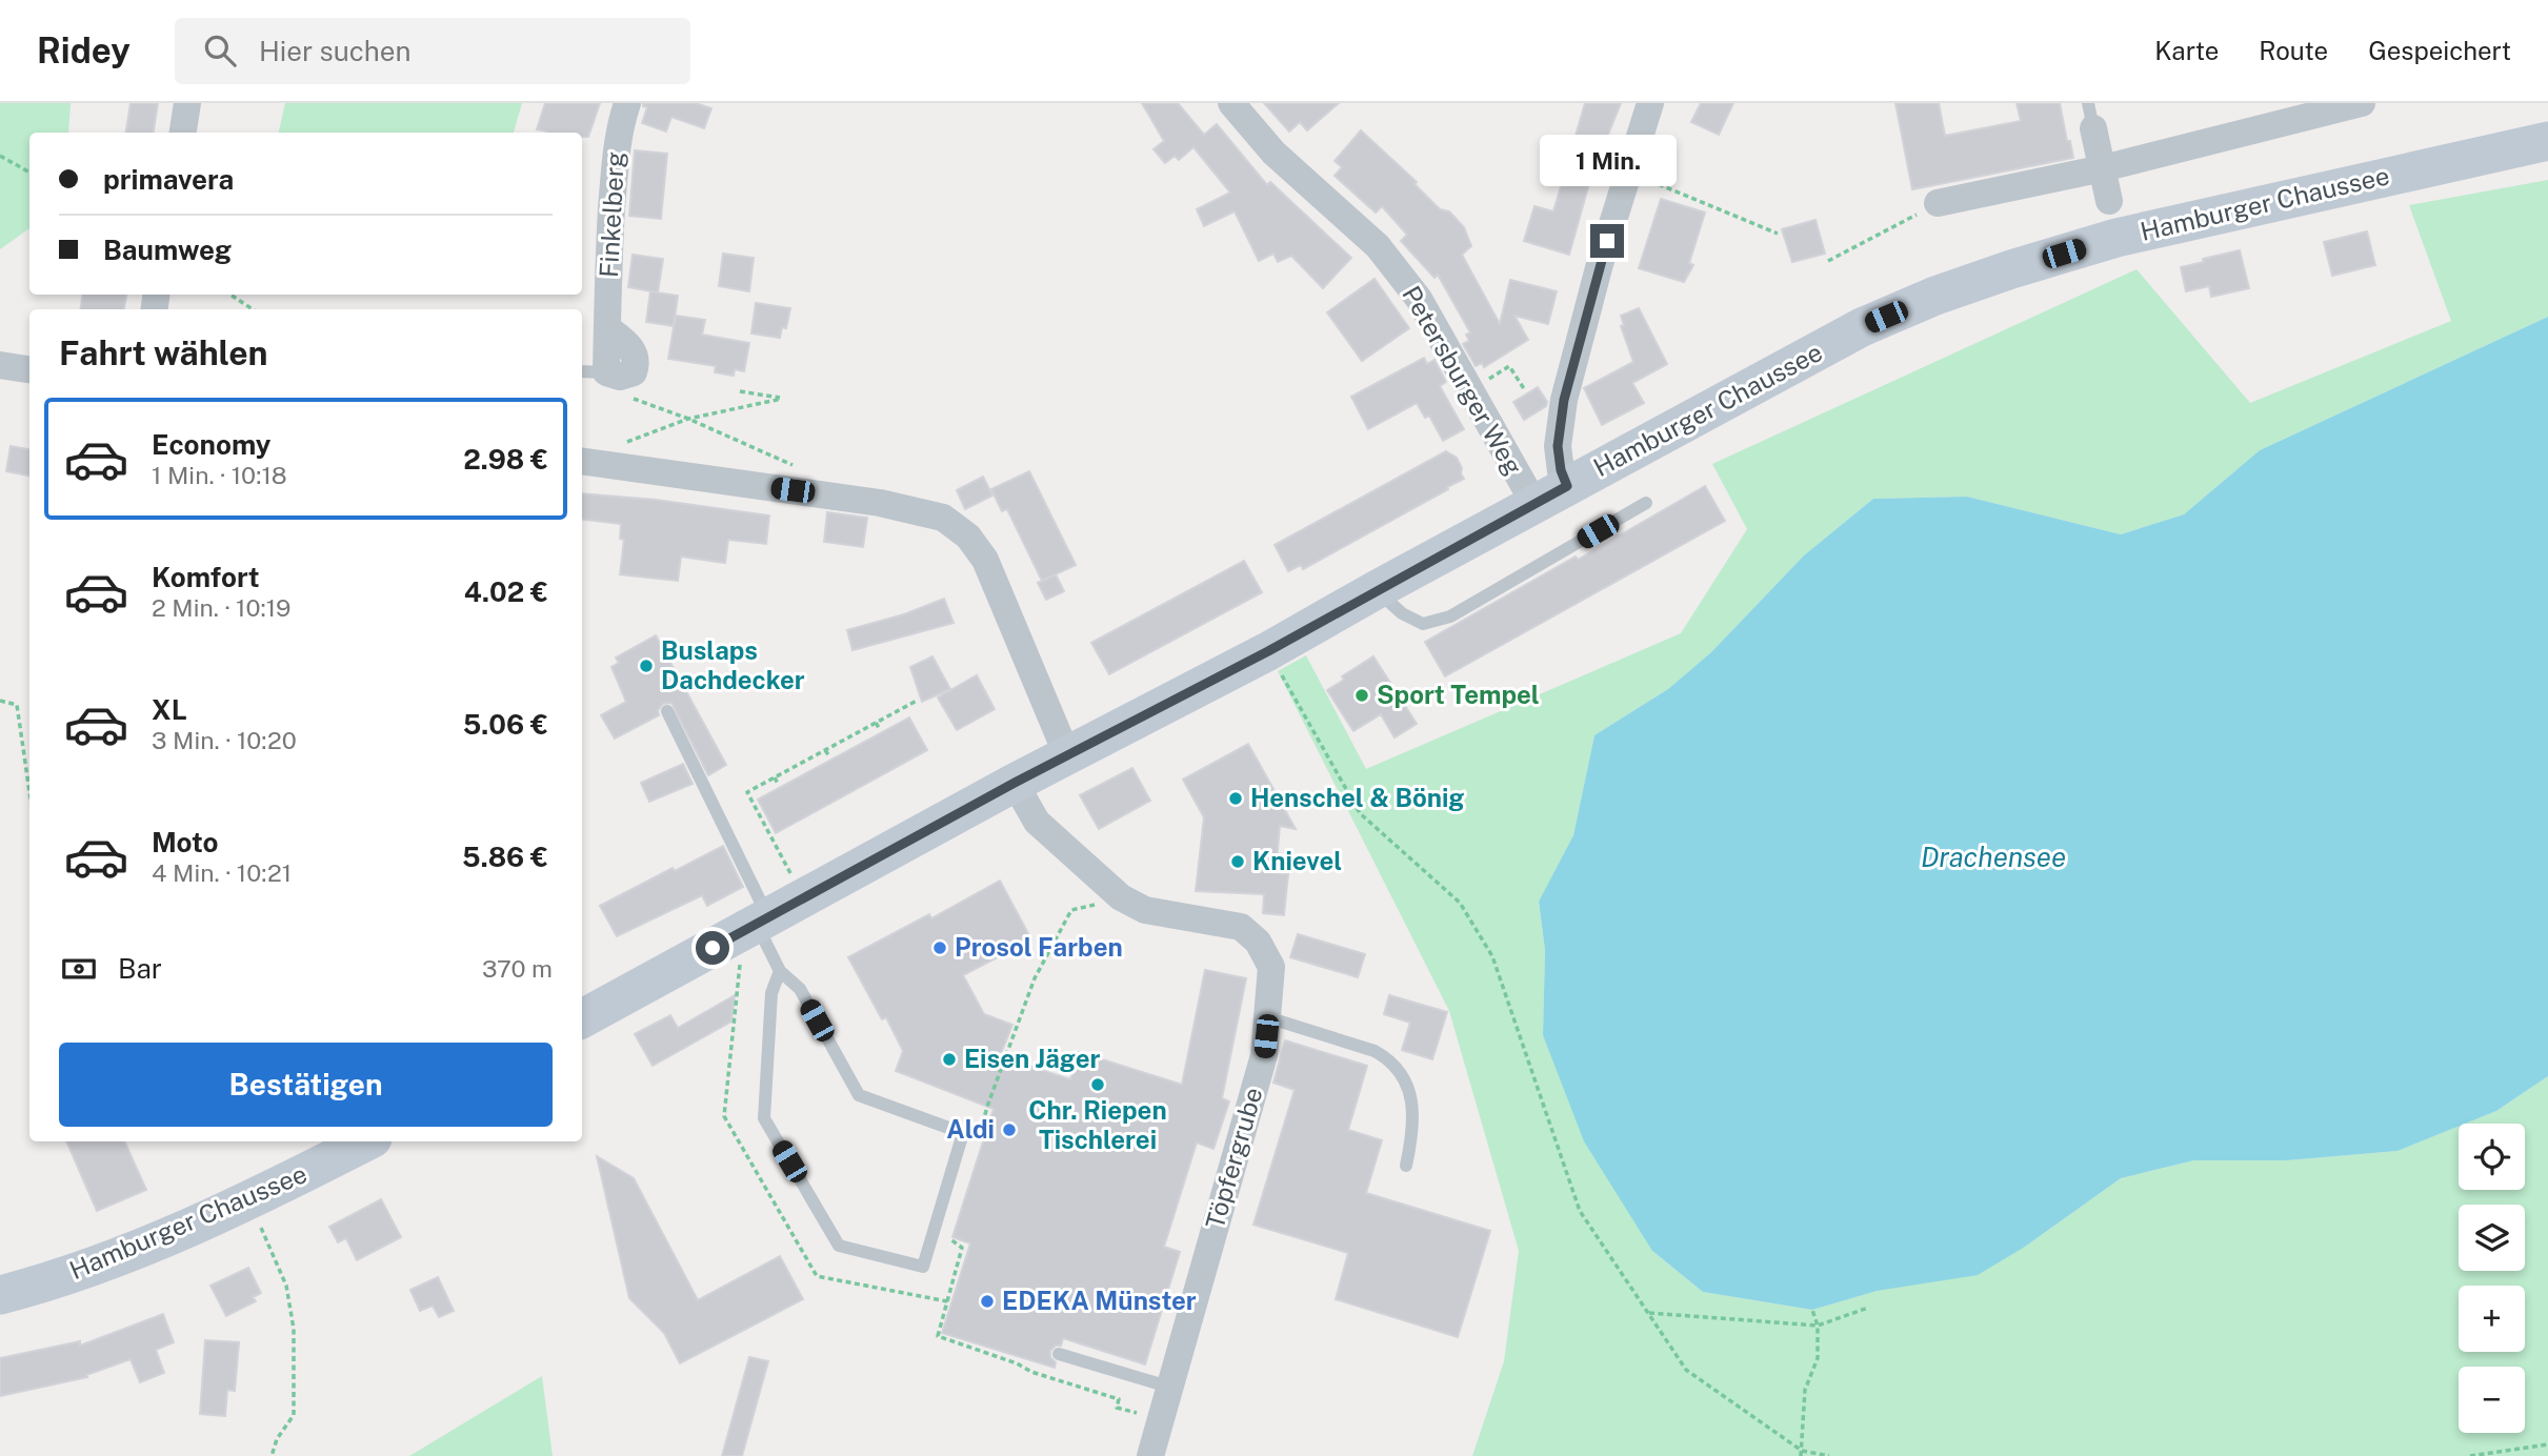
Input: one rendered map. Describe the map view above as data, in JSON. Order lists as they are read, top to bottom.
{
  "streets": {
    "main road": ["Hamburger Chaussee"],
    "street": ["Finkelberg", "Petersburger Weg", "Töpfergrube"]
  },
  "crossings": [
    ["Hamburger Chaussee", "Petersburger Weg"],
    ["Hamburger Chaussee", "Töpfergrube"]
  ],
  "water": ["Drachensee"],
  "places": [
    "Buslaps Dachdecker",
    "Sport Tempel",
    "Henschel & Bönig",
    "Knievel",
    "Prosol Farben",
    "Eisen Jäger",
    "Chr. Riepen Tischlerei",
    "Aldi",
    "EDEKA Münster"
  ],
  "page": {
    "header": "Ridey",
    "search": "Hier suchen",
    "nav": ["Karte", "Route", "Gespeichert"],
    "banner": ["primavera", "Baumweg"],
    "bubble": "1 Min.",
    "heading": "Fahrt wählen",
    "list": [
      {
        "name": "Economy",
        "note": "1 Min. · 10:18",
        "value": "2.98 €"
      },
      {
        "name": "Komfort",
        "note": "2 Min. · 10:19",
        "value": "4.02 €"
      },
      {
        "name": "XL",
        "note": "3 Min. · 10:20",
        "value": "5.06 €"
      },
      {
        "name": "Moto",
        "note": "4 Min. · 10:21",
        "value": "5.86 €"
      }
    ],
    "pay": ["Bar", "370 m"],
    "buttons": "Bestätigen",
    "map_buttons": ["+", "−"]
  }
}
